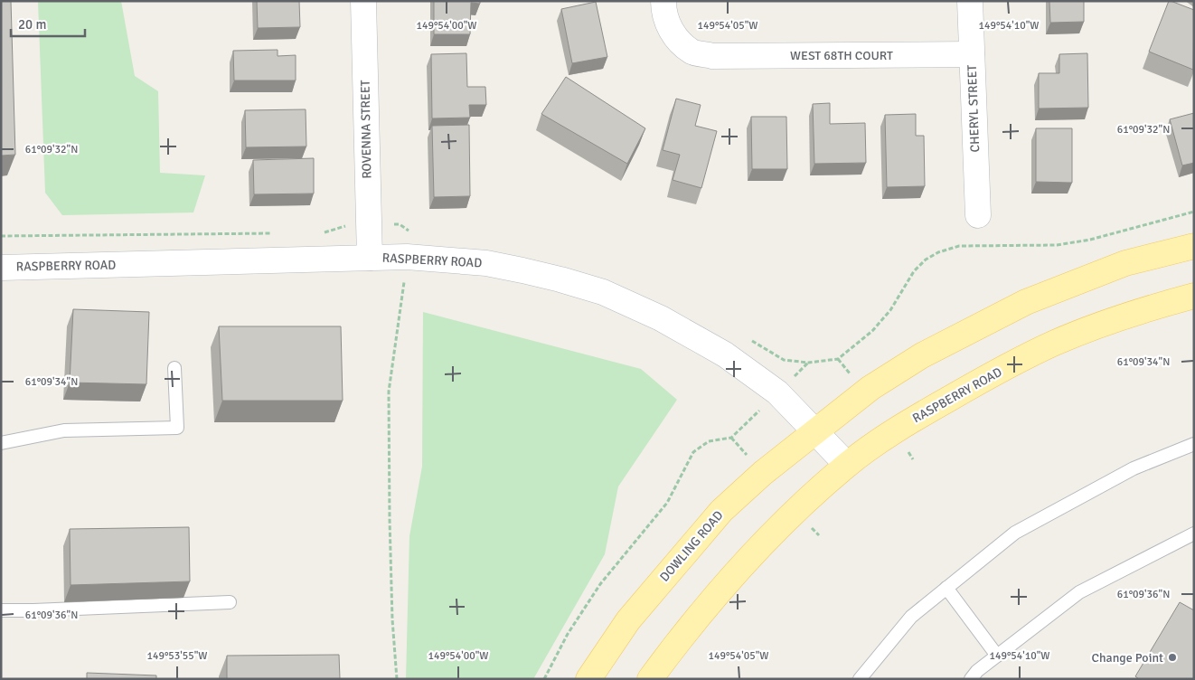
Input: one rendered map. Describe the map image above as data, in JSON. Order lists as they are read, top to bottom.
{
  "streets": {
    "main road": [
      "WEST 68TH COURT",
      "CHERYL STREET",
      "ROVENNA STREET",
      "RASPBERRY ROAD",
      "DOWLING ROAD"
    ]
  },
  "crossings": [
    ["WEST 68TH COURT", "CHERYL STREET"],
    ["ROVENNA STREET", "RASPBERRY ROAD"],
    ["RASPBERRY ROAD", "DOWLING ROAD"]
  ],
  "places": ["Change Point"],
  "scale_bar": "20 m",
  "coordinates": [
    "149°54'00\"W",
    "149°54'05\"W",
    "149°54'10\"W",
    "61°09'32\"N",
    "61°09'34\"N",
    "61°09'36\"N",
    "149°53'55\"W"
  ]
}
